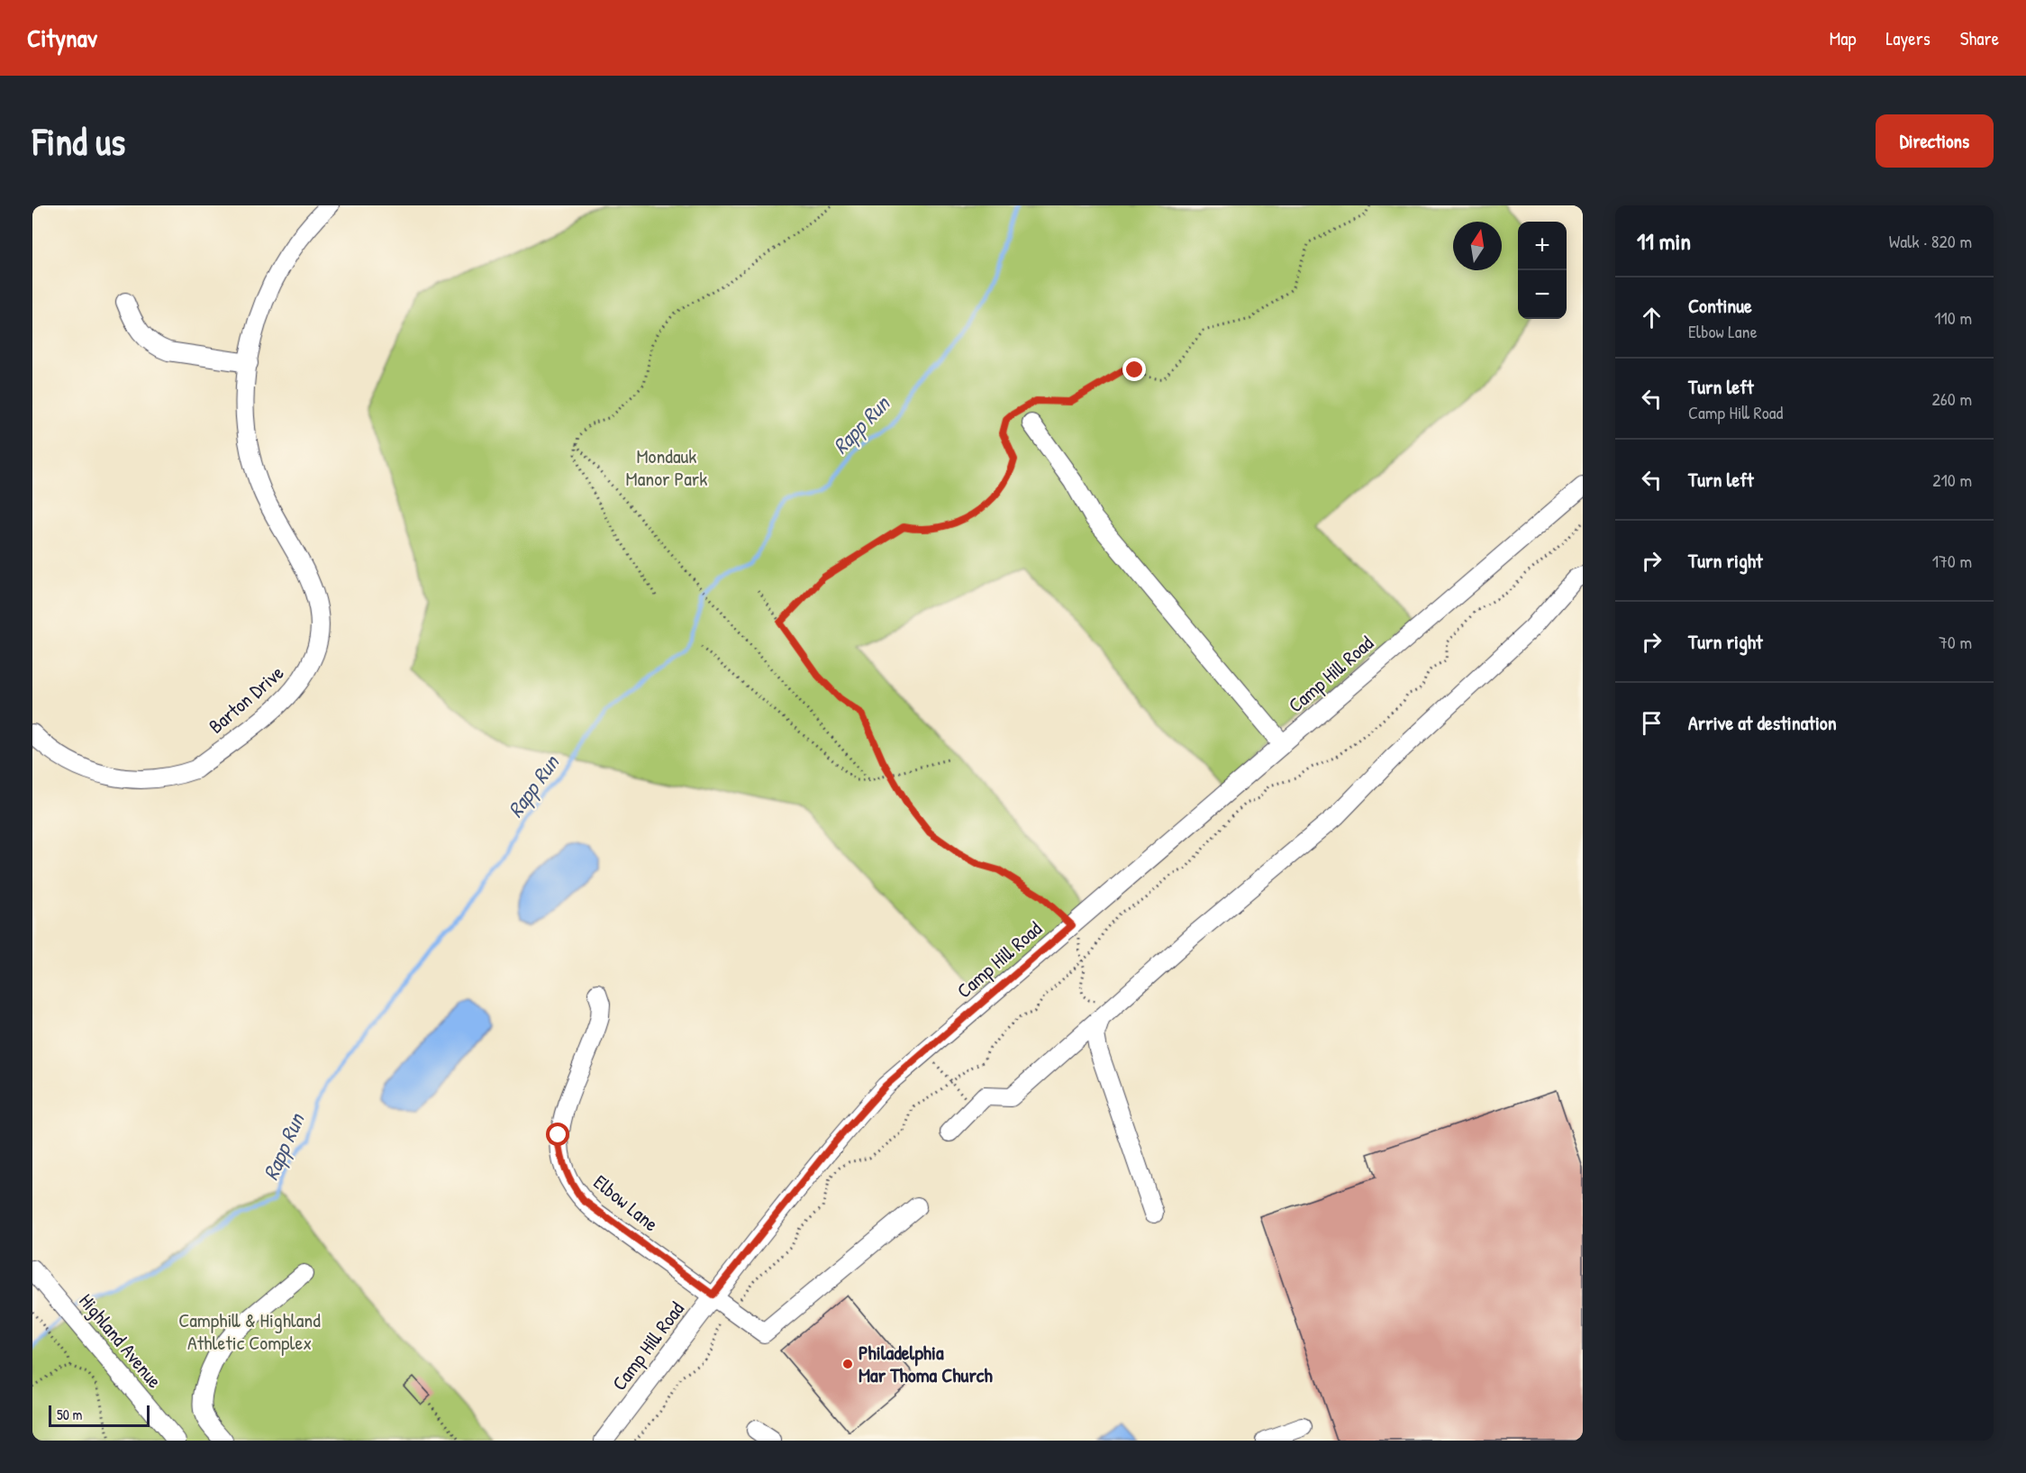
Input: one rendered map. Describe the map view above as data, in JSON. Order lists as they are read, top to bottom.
{
  "streets": {
    "street": [
      "Camp Hill Road",
      "Barton Drive",
      "Elbow Lane",
      "Highland Avenue"
    ]
  },
  "crossings": [
    ["Camp Hill Road", "Elbow Lane"]
  ],
  "water": ["Rapp Run"],
  "parks": ["Mondauk Manor Park", "Camphill & Highland Athletic Complex"],
  "places": ["Philadelphia Mar Thoma Church"],
  "scale_bar": "50 m",
  "north": "top",
  "page": {
    "header": "Citynav",
    "nav": ["Map", "Layers", "Share"],
    "buttons": "Directions",
    "title": "Find us",
    "heading": ["11 min", "Walk · 820 m"],
    "map_buttons": ["+", "−"],
    "list": [
      ["Continue", "Elbow Lane", "110 m"],
      ["Turn left", "Camp Hill Road", "260 m"],
      ["Turn left", "210 m"],
      ["Turn right", "170 m"],
      ["Turn right", "70 m"],
      "Arrive at destination"
    ],
    "scale": "50 m"
  }
}
